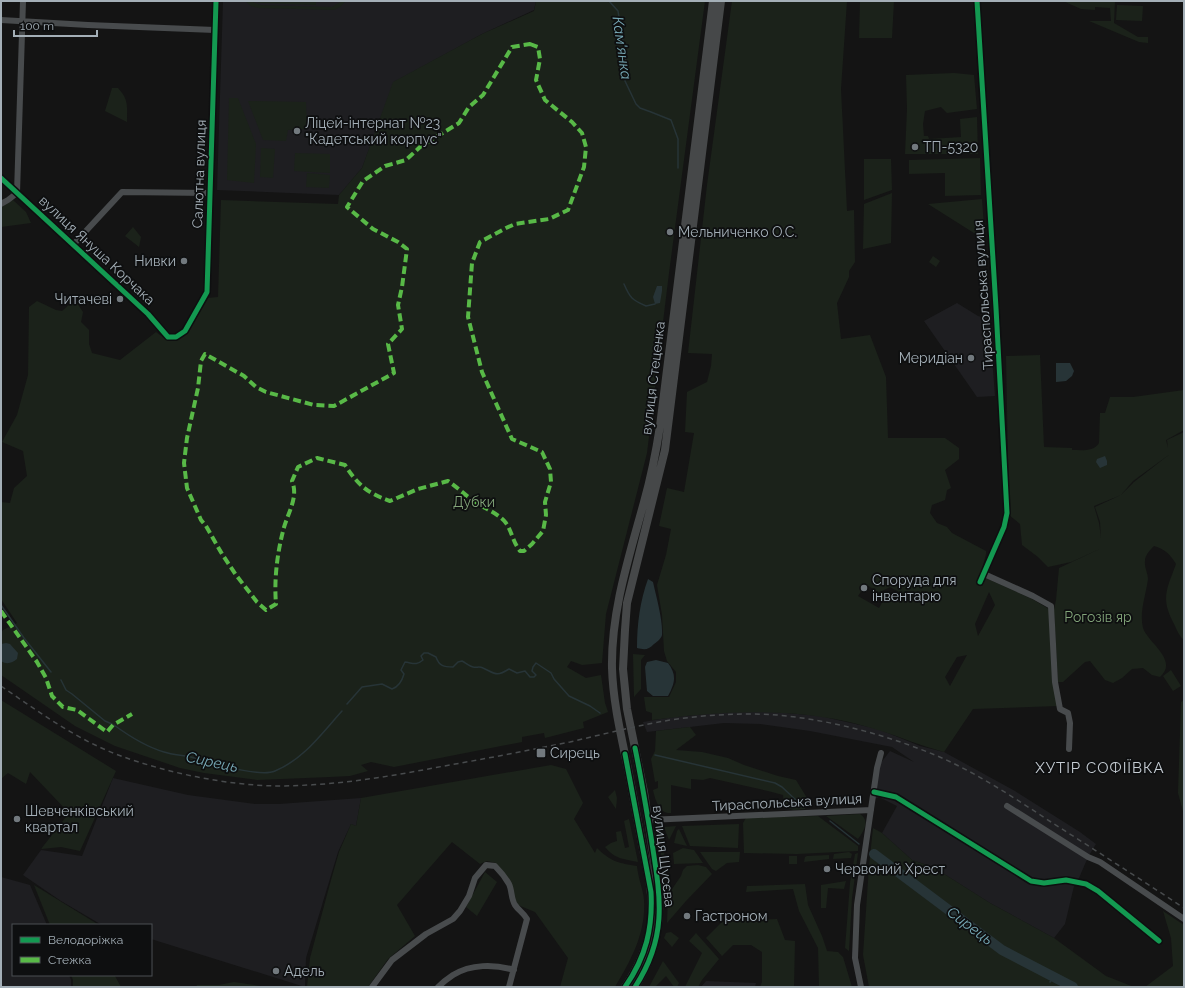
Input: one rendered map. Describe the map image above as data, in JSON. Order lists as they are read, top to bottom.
{
  "streets": {
    "main road": ["вулиця Стеценка", "вулиця Щусєва"],
    "street": ["Салютна вулиця", "вулиця Януша Корчака", "Тираспольська вулиця"]
  },
  "crossings": [
    ["Салютна вулиця", "вулиця Януша Корчака"],
    ["Тираспольська вулиця", "вулиця Щусєва"],
    ["вулиця Стеценка", "вулиця Щусєва"]
  ],
  "districts": ["ХУТІР СОФІЇВКА"],
  "water": ["Кам'янка", "Сирець"],
  "parks": ["Дубки", "Рогозів яр"],
  "places": {
    "other": [
      "Ліцей-інтернат №23 \"Кадетський корпус\"",
      "ТП-5320",
      "Мельниченко О.С.",
      "Нивки",
      "Читачеві",
      "Меридіан",
      "Споруда для інвентарю",
      "Шевченківський квартал",
      "Червоний Хрест",
      "Гастроном",
      "Адель"
    ],
    "transit": ["Сирець"]
  },
  "legend": ["Велодоріжка", "Стежка"],
  "scale_bar": "100 m"
}
